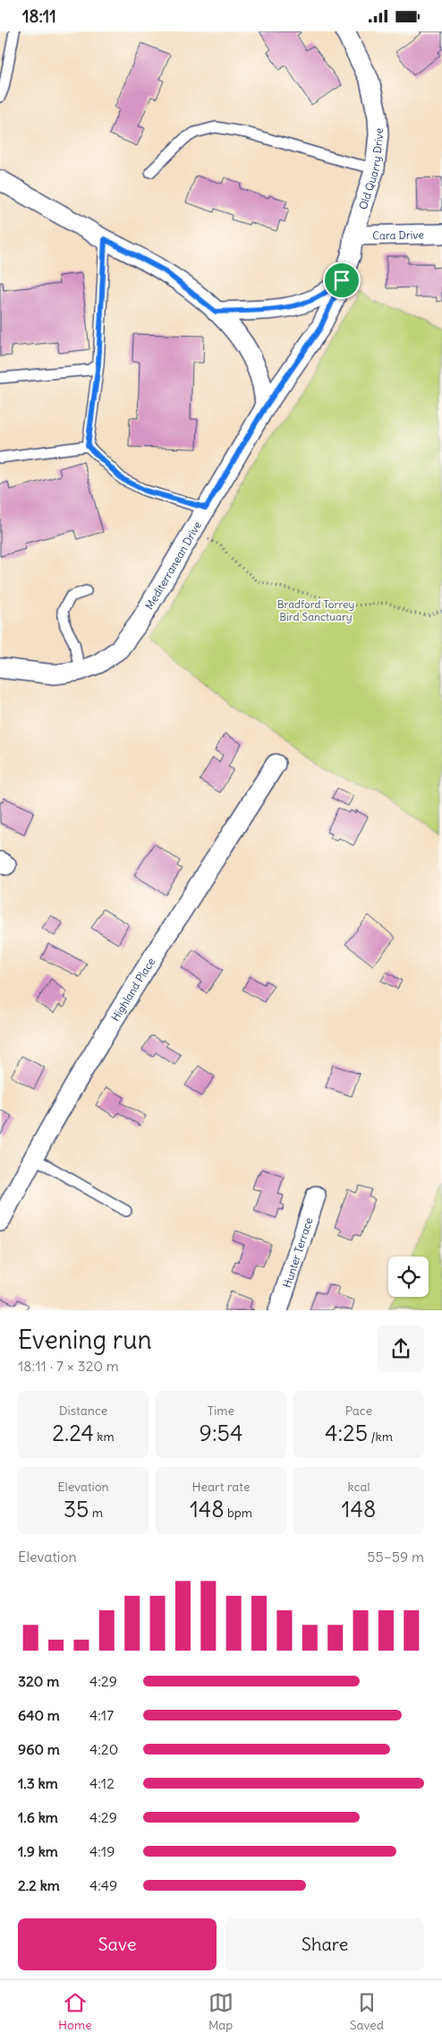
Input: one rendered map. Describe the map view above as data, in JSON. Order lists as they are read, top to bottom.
{
  "streets": {
    "street": [
      "Old Quarry Drive",
      "Cara Drive",
      "Mediterranean Drive",
      "Highland Place",
      "Hunter Terrace"
    ]
  },
  "crossings": [
    ["Old Quarry Drive", "Cara Drive"],
    ["Old Quarry Drive", "Mediterranean Drive"]
  ],
  "parks": ["Bradford Torrey Bird Sanctuary"],
  "page": {
    "status": "18:11",
    "heading": ["Evening run", "18:11 · 7 × 320 m"],
    "stats": [
      ["Distance", "2.24 km"],
      ["Time", "9:54"],
      ["Pace", "4:25 /km"],
      ["Elevation", "35 m"],
      ["Heart rate", "148 bpm"],
      ["kcal", "148"]
    ],
    "chart": ["Elevation", "55–59 m"],
    "list": [
      {
        "name": "320 m",
        "note": "4:29"
      },
      {
        "name": "640 m",
        "note": "4:17"
      },
      {
        "name": "960 m",
        "note": "4:20"
      },
      {
        "name": "1.3 km",
        "note": "4:12"
      },
      {
        "name": "1.6 km",
        "note": "4:29"
      },
      {
        "name": "1.9 km",
        "note": "4:19"
      },
      {
        "name": "2.2 km",
        "note": "4:49"
      }
    ],
    "buttons": ["Save", "Share"],
    "tabs": ["Home", "Map", "Saved"]
  }
}
